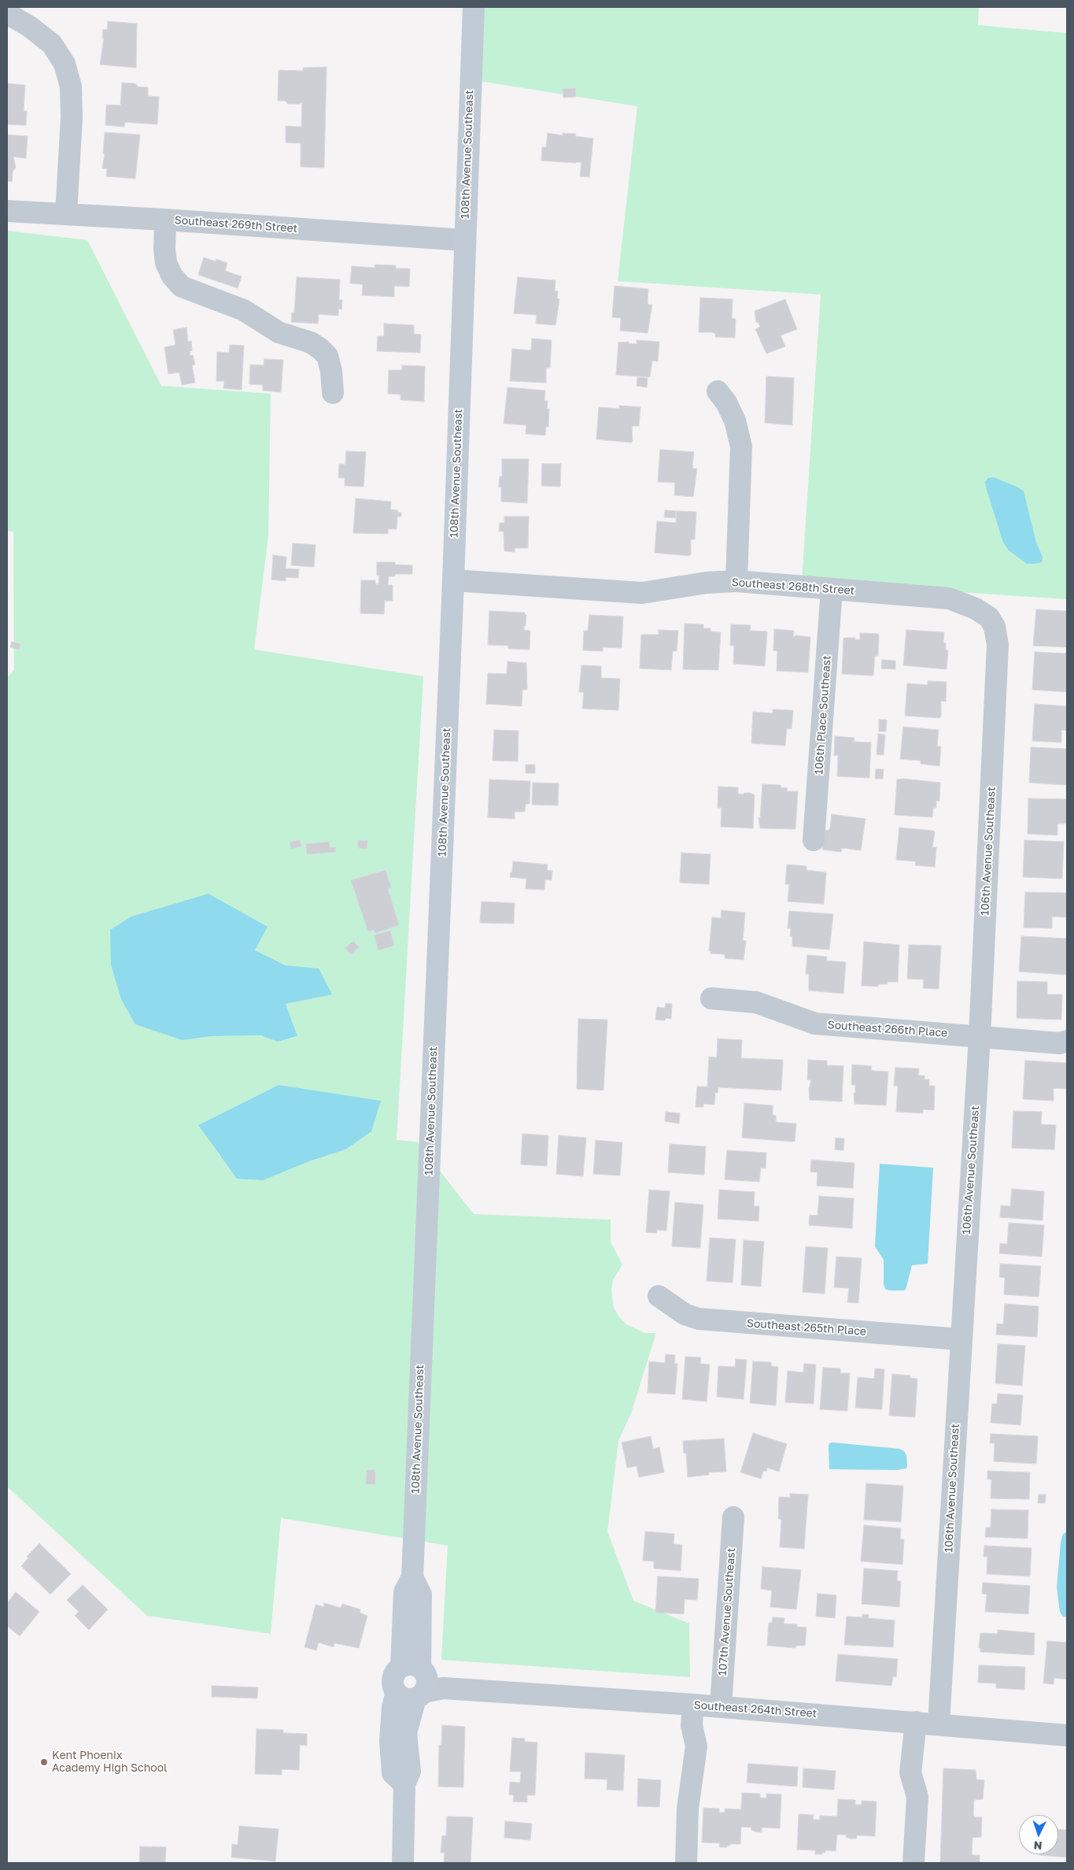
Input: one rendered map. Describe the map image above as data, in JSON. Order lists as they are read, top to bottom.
{
  "streets": {
    "street": [
      "108th Avenue Southeast",
      "Southeast 269th Street",
      "Southeast 268th Street",
      "106th Place Southeast",
      "106th Avenue Southeast",
      "Southeast 266th Place",
      "Southeast 265th Place",
      "107th Avenue Southeast",
      "Southeast 264th Street"
    ]
  },
  "crossings": [
    ["108th Avenue Southeast", "Southeast 269th Street"],
    ["108th Avenue Southeast", "Southeast 268th Street"],
    ["108th Avenue Southeast", "Southeast 264th Street"],
    ["Southeast 268th Street", "106th Place Southeast"],
    ["Southeast 268th Street", "106th Avenue Southeast"],
    ["106th Avenue Southeast", "Southeast 266th Place"],
    ["106th Avenue Southeast", "Southeast 265th Place"],
    ["106th Avenue Southeast", "Southeast 264th Street"],
    ["107th Avenue Southeast", "Southeast 264th Street"]
  ],
  "places": ["Kent Phoenix Academy High School"],
  "north": "bottom"
}
